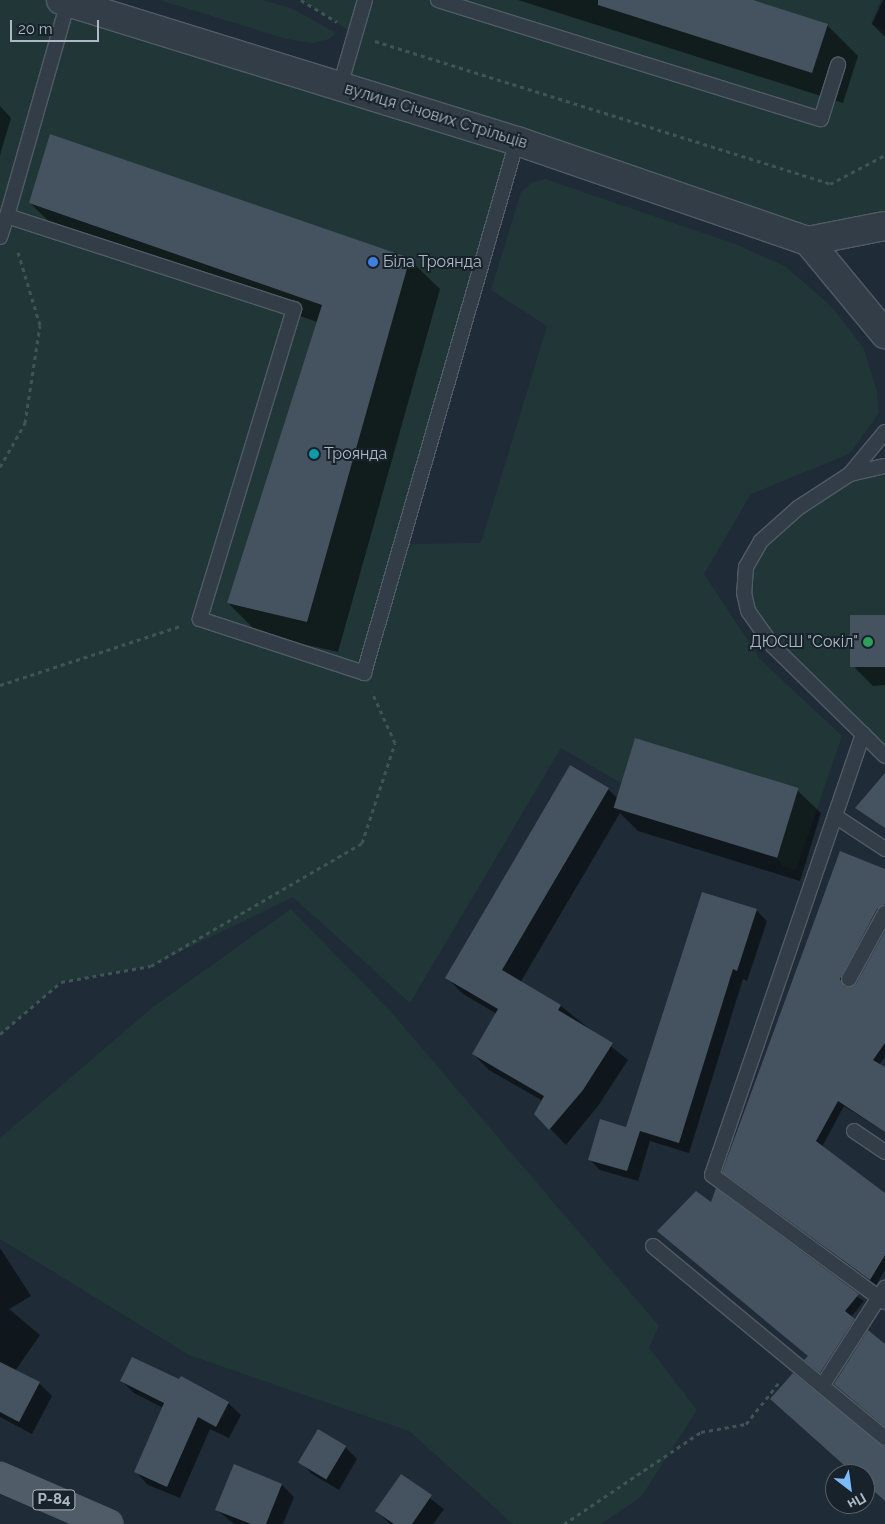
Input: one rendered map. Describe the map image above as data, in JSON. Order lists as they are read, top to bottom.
{
  "streets": {
    "main road": ["Р-84"],
    "street": ["вулиця Січових Стрільців"]
  },
  "places": ["Біла Троянда", "Троянда", "ДЮСШ \"Сокіл\""],
  "scale_bar": "20 m",
  "north": "bottom right"
}
